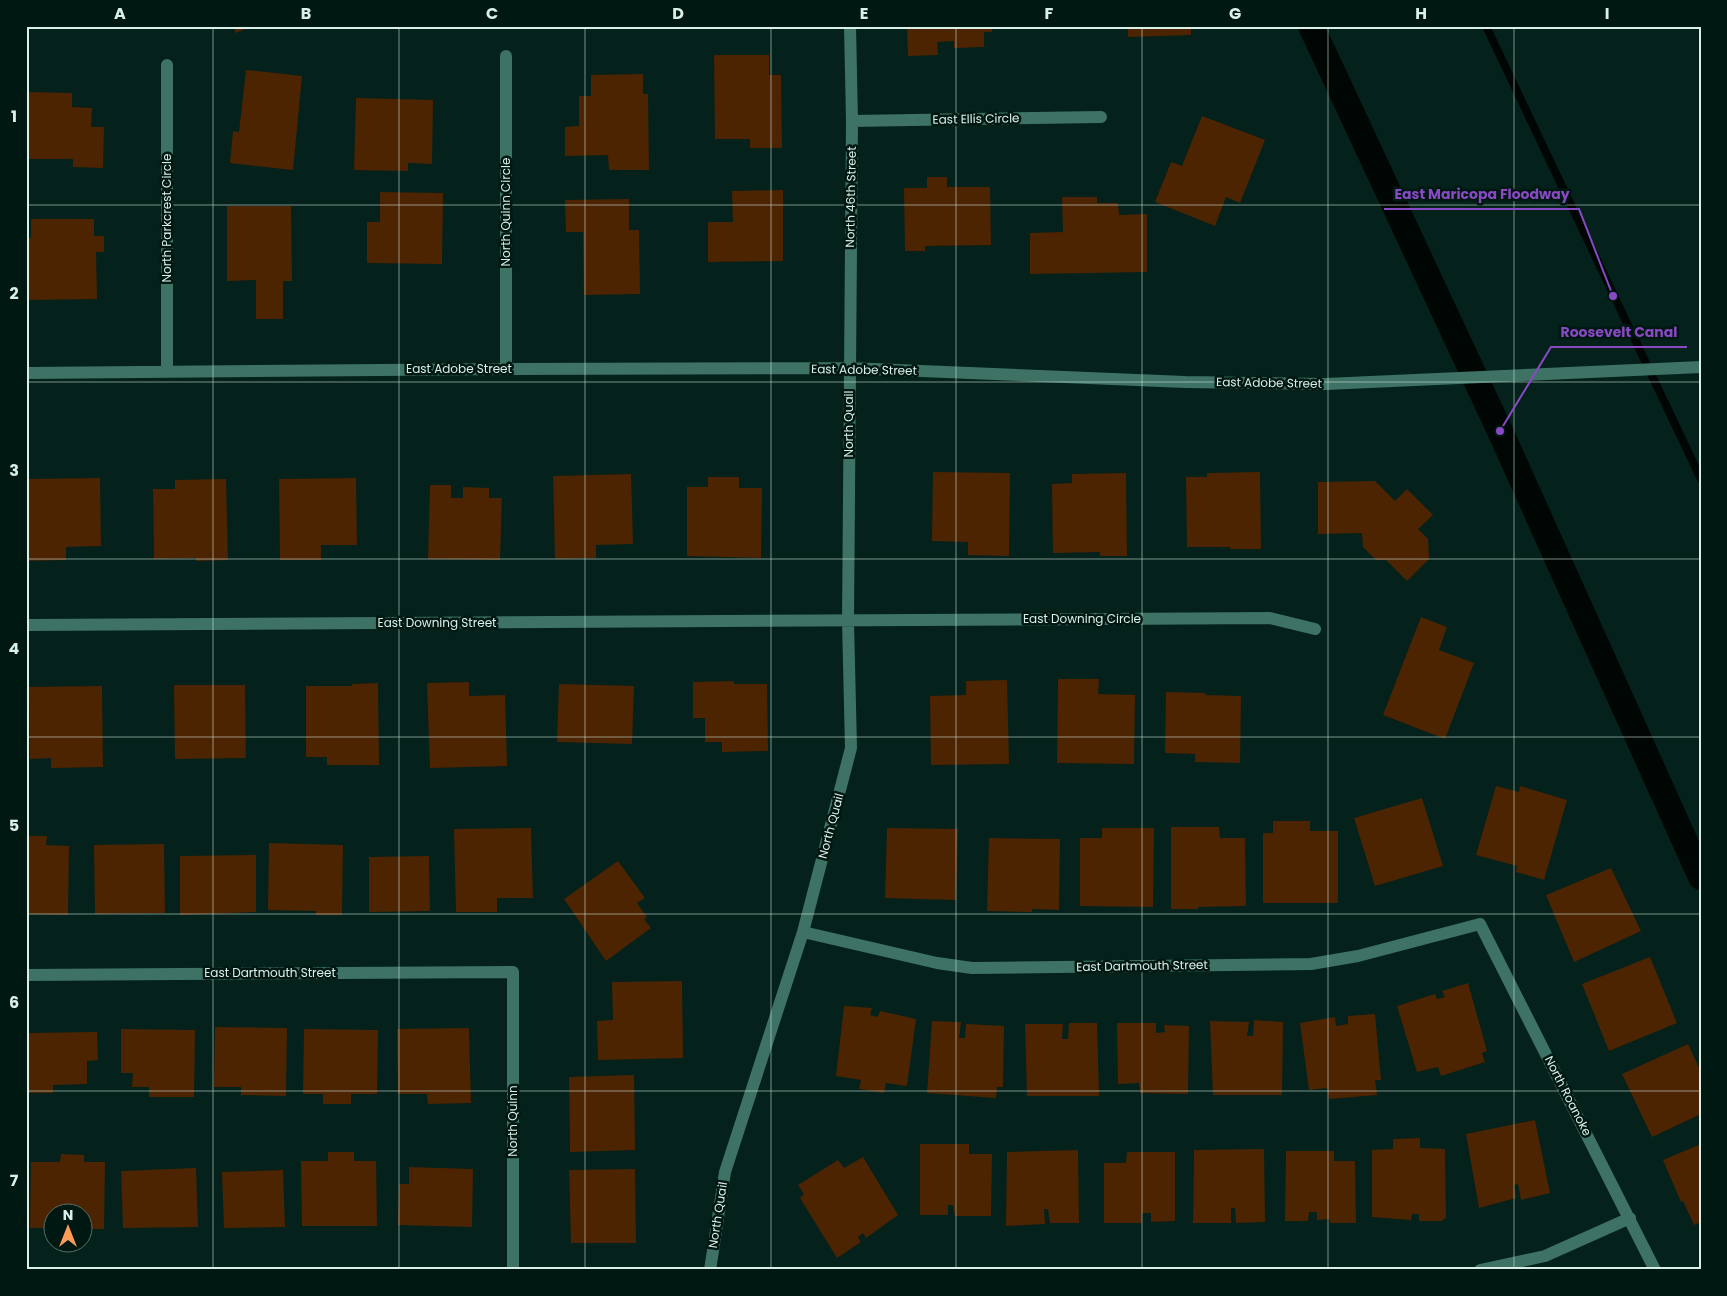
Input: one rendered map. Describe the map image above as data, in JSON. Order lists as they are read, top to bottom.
{
  "streets": {
    "street": [
      "East Ellis Circle",
      "North 46th Street",
      "North Quinn Circle",
      "North Parkcrest Circle",
      "East Adobe Street",
      "North Quail",
      "East Downing Circle",
      "East Downing Street",
      "East Dartmouth Street",
      "North Roanoke",
      "North Quinn"
    ]
  },
  "crossings": [
    ["East Ellis Circle", "North 46th Street"],
    ["North 46th Street", "East Adobe Street"],
    ["North 46th Street", "North Quail"],
    ["North Quinn Circle", "East Adobe Street"],
    ["North Parkcrest Circle", "East Adobe Street"],
    ["East Adobe Street", "North Quail"],
    ["North Quail", "East Downing Circle"],
    ["North Quail", "East Downing Street"],
    ["North Quail", "East Dartmouth Street"],
    ["East Downing Circle", "East Downing Street"],
    ["East Dartmouth Street", "North Roanoke"],
    ["East Dartmouth Street", "North Quinn"]
  ],
  "places": ["East Maricopa Floodway", "Roosevelt Canal"],
  "north": "top",
  "grid": {
    "columns": [
      "A",
      "B",
      "C",
      "D",
      "E",
      "F",
      "G",
      "H",
      "I"
    ],
    "rows": [
      "1",
      "2",
      "3",
      "4",
      "5",
      "6",
      "7"
    ]
  }
}
